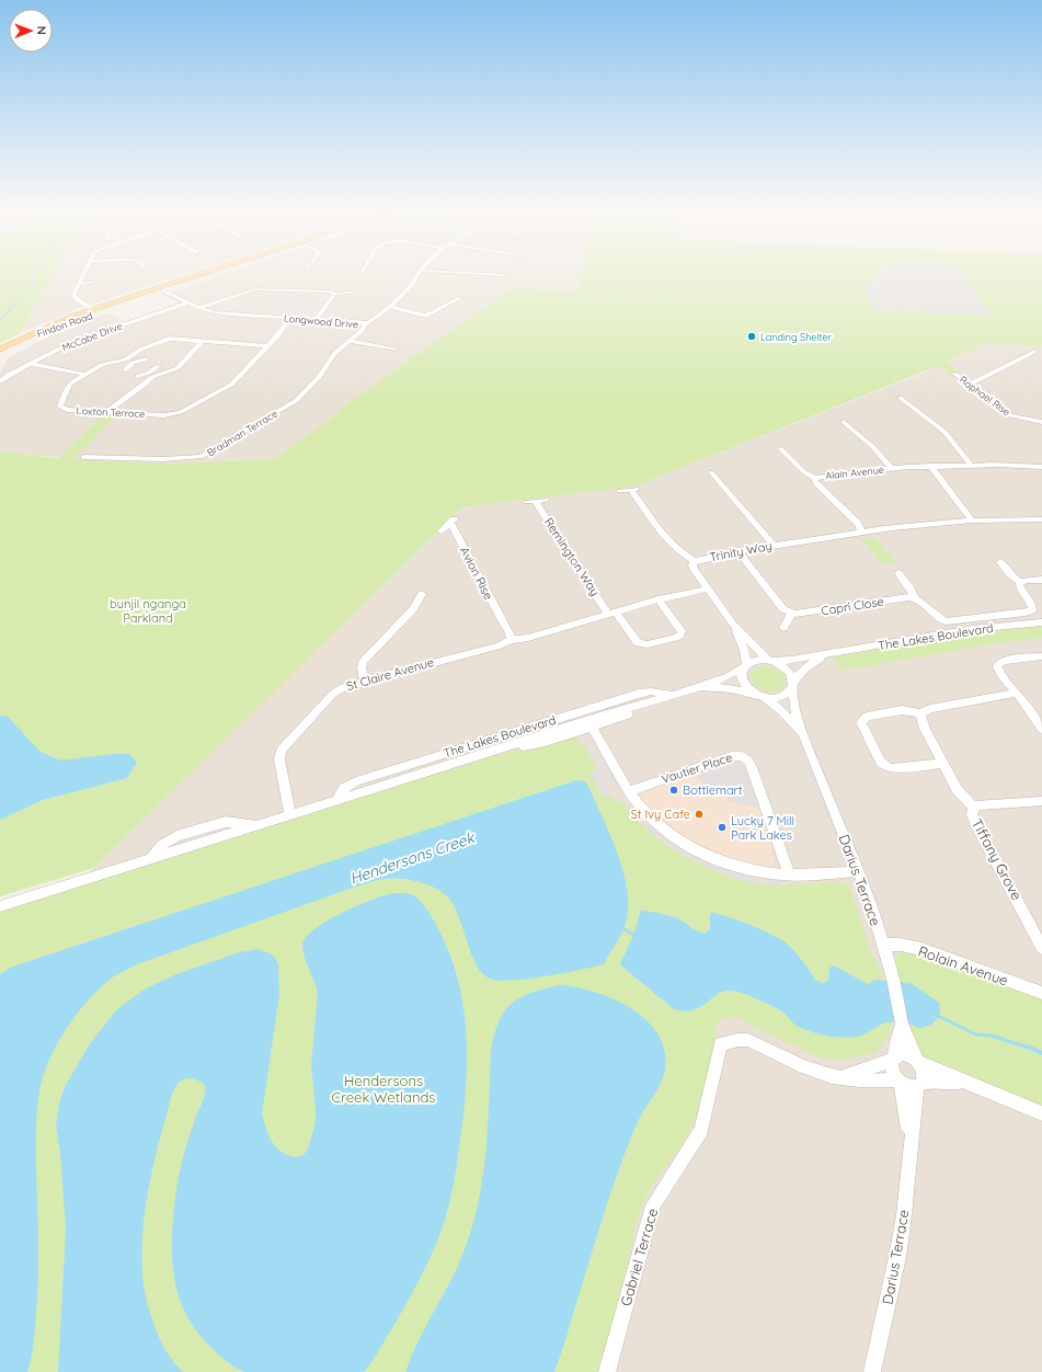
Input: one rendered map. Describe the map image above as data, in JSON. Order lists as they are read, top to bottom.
{
  "streets": {
    "main road": ["Findon Road"],
    "street": [
      "Longwood Drive",
      "McCabe Drive",
      "Raphael Rise",
      "Loxton Terrace",
      "Bradman Terrace",
      "Alain Avenue",
      "Trinity Way",
      "Remington Way",
      "Avion Rise",
      "Capri Close",
      "The Lakes Boulevard",
      "St Claire Avenue",
      "Vautier Place",
      "Tiffany Grove",
      "Darius Terrace",
      "Rolain Avenue",
      "Gabriel Terrace"
    ]
  },
  "crossings": [
    ["Longwood Drive", "Findon Road"],
    ["Longwood Drive", "McCabe Drive"],
    ["Longwood Drive", "Loxton Terrace"],
    ["Longwood Drive", "Bradman Terrace"],
    ["Alain Avenue", "Trinity Way"],
    ["Trinity Way", "The Lakes Boulevard"],
    ["Trinity Way", "St Claire Avenue"],
    ["Trinity Way", "Darius Terrace"],
    ["Remington Way", "St Claire Avenue"],
    ["Avion Rise", "St Claire Avenue"],
    ["The Lakes Boulevard", "St Claire Avenue"],
    ["The Lakes Boulevard", "Darius Terrace"],
    ["Darius Terrace", "Rolain Avenue"],
    ["Darius Terrace", "Gabriel Terrace"]
  ],
  "water": ["Hendersons Creek"],
  "parks": ["bunjil nganga Parkland", "Hendersons Creek Wetlands"],
  "places": [
    "Landing Shelter",
    "Bottlemart",
    "St Ivy Cafe",
    "Lucky 7 Mill Park Lakes"
  ],
  "north": "right"
}
